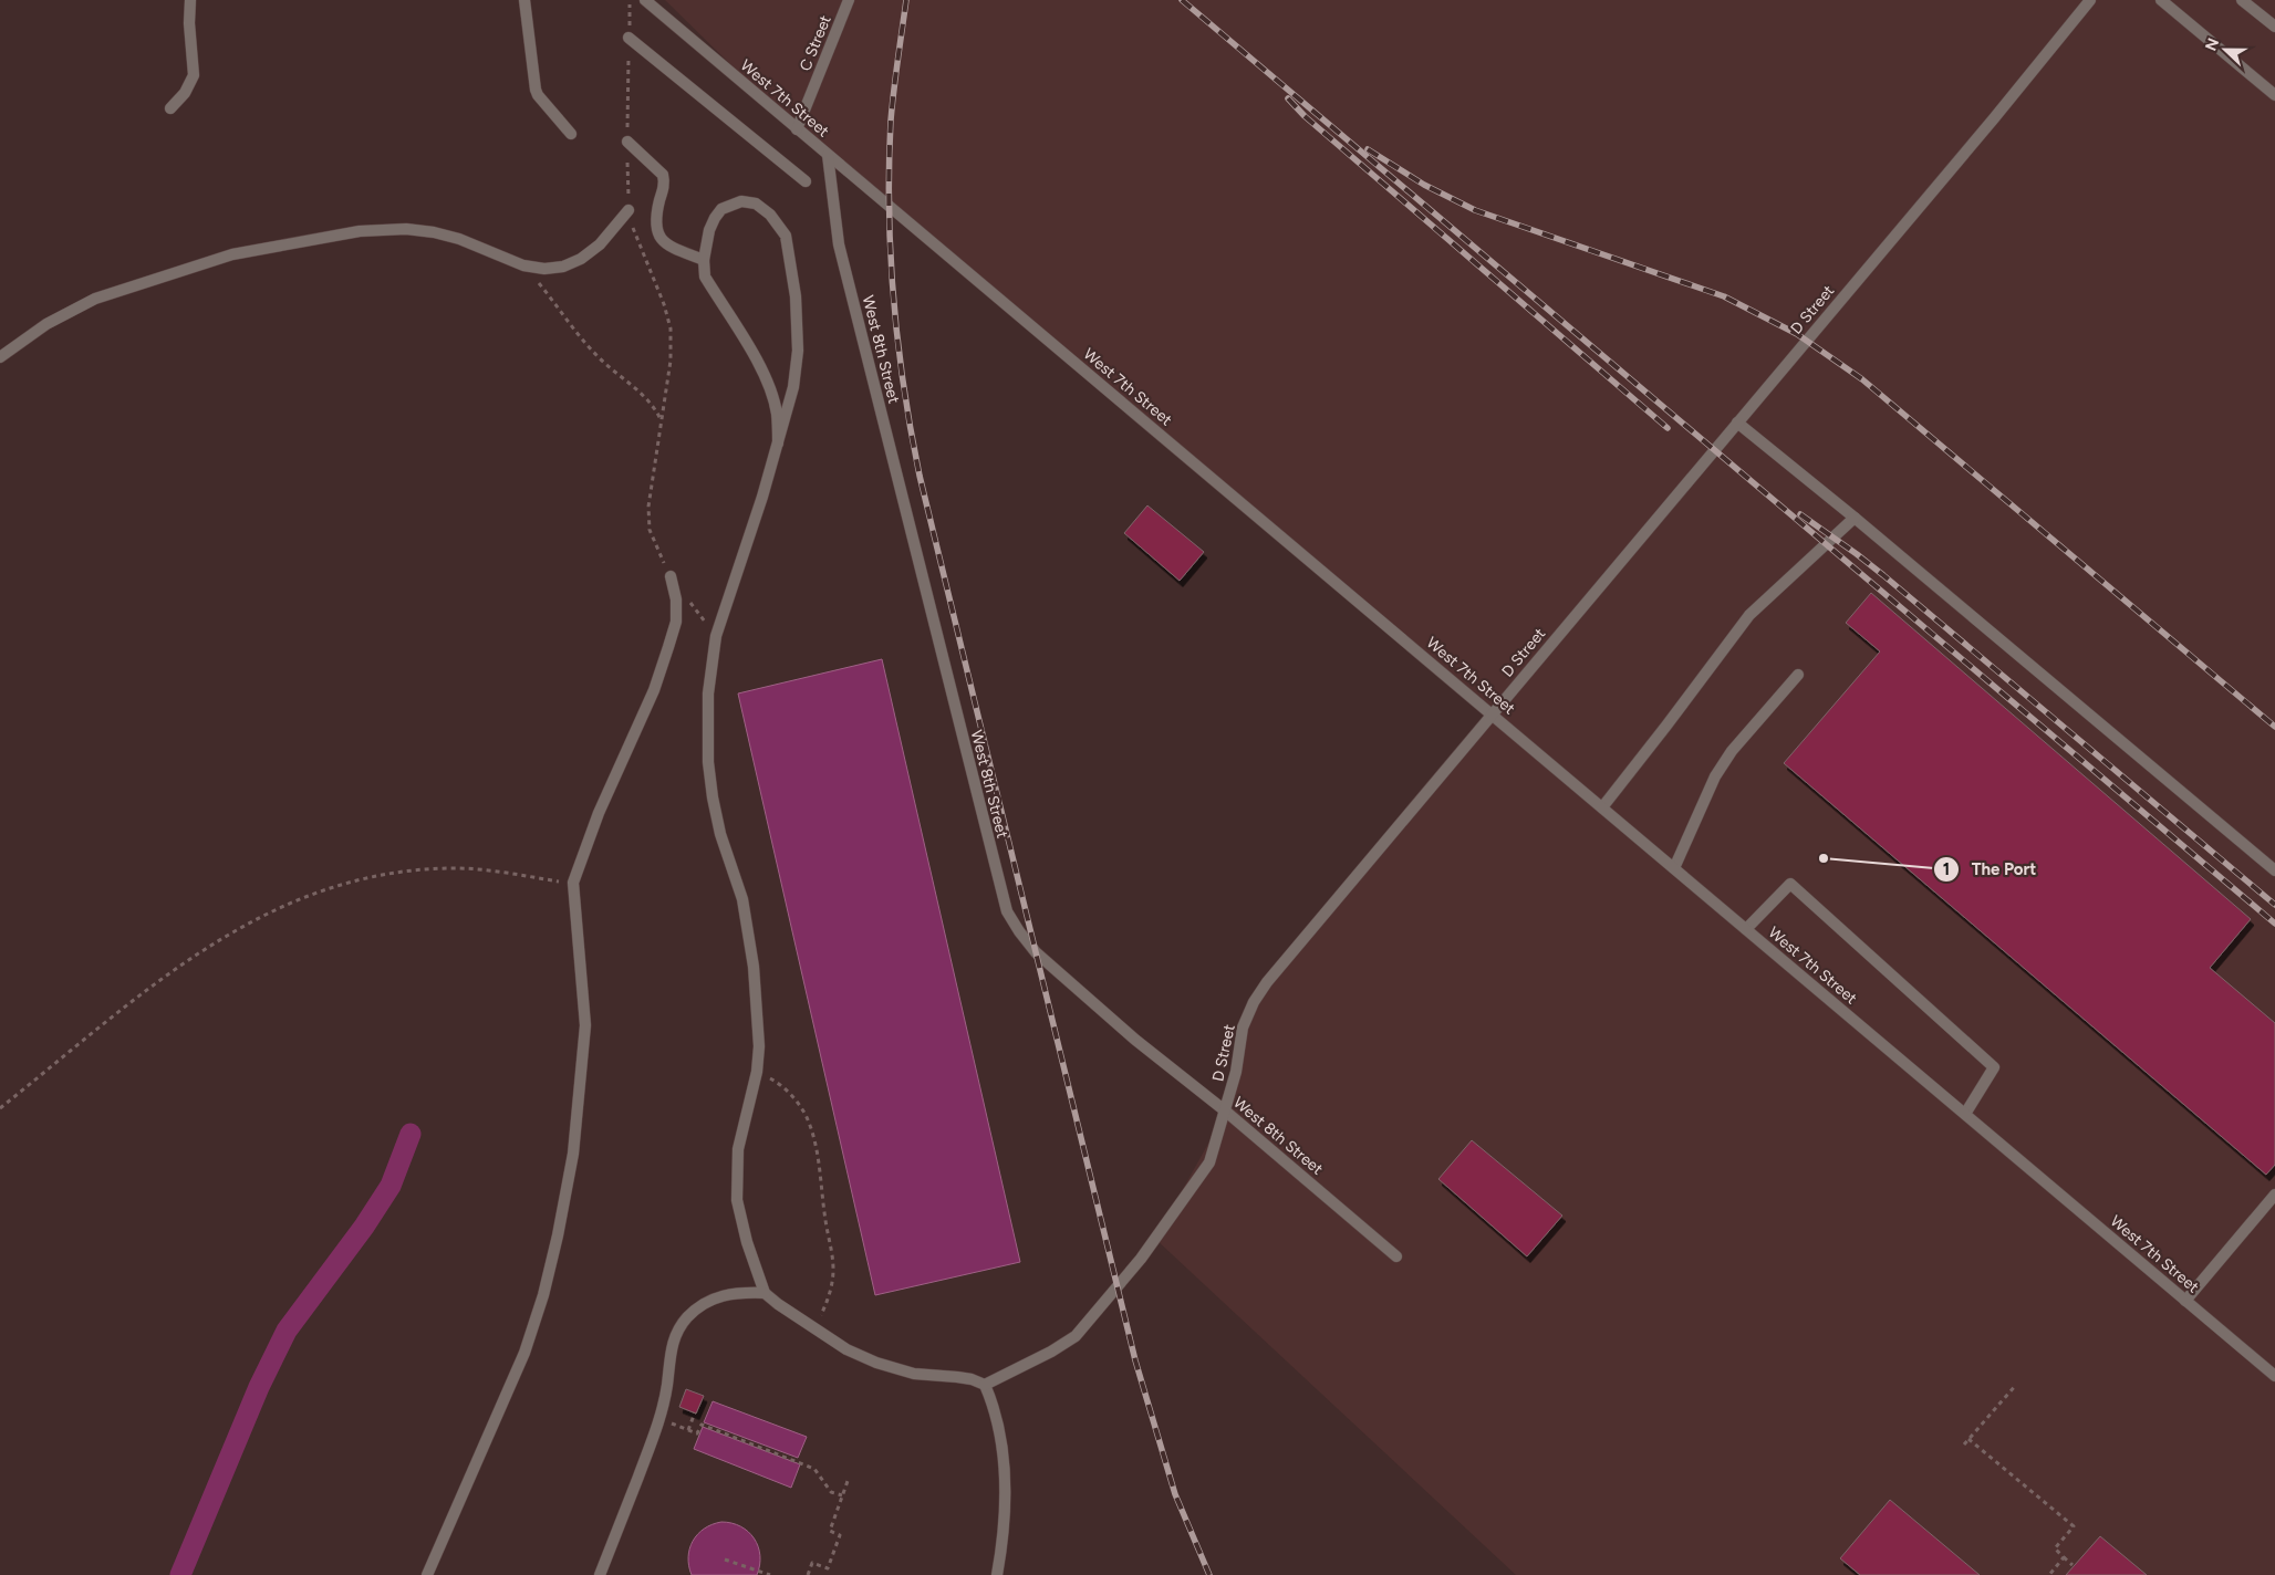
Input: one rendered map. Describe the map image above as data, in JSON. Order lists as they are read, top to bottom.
{
  "streets": {
    "street": [
      "C Street",
      "West 7th Street",
      "D Street",
      "West 8th Street"
    ]
  },
  "crossings": [
    ["C Street", "West 7th Street"],
    ["West 7th Street", "D Street"],
    ["West 7th Street", "West 8th Street"],
    ["D Street", "West 8th Street"]
  ],
  "places": ["The Port"],
  "north": "left"
}
